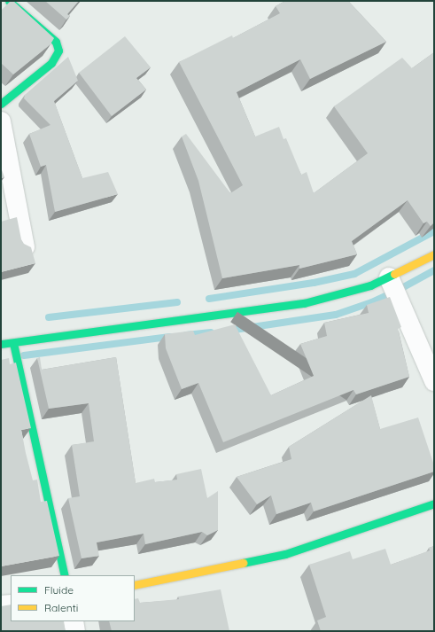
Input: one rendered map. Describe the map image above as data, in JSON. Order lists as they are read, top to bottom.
{
  "legend": ["Fluide", "Ralenti"]
}
